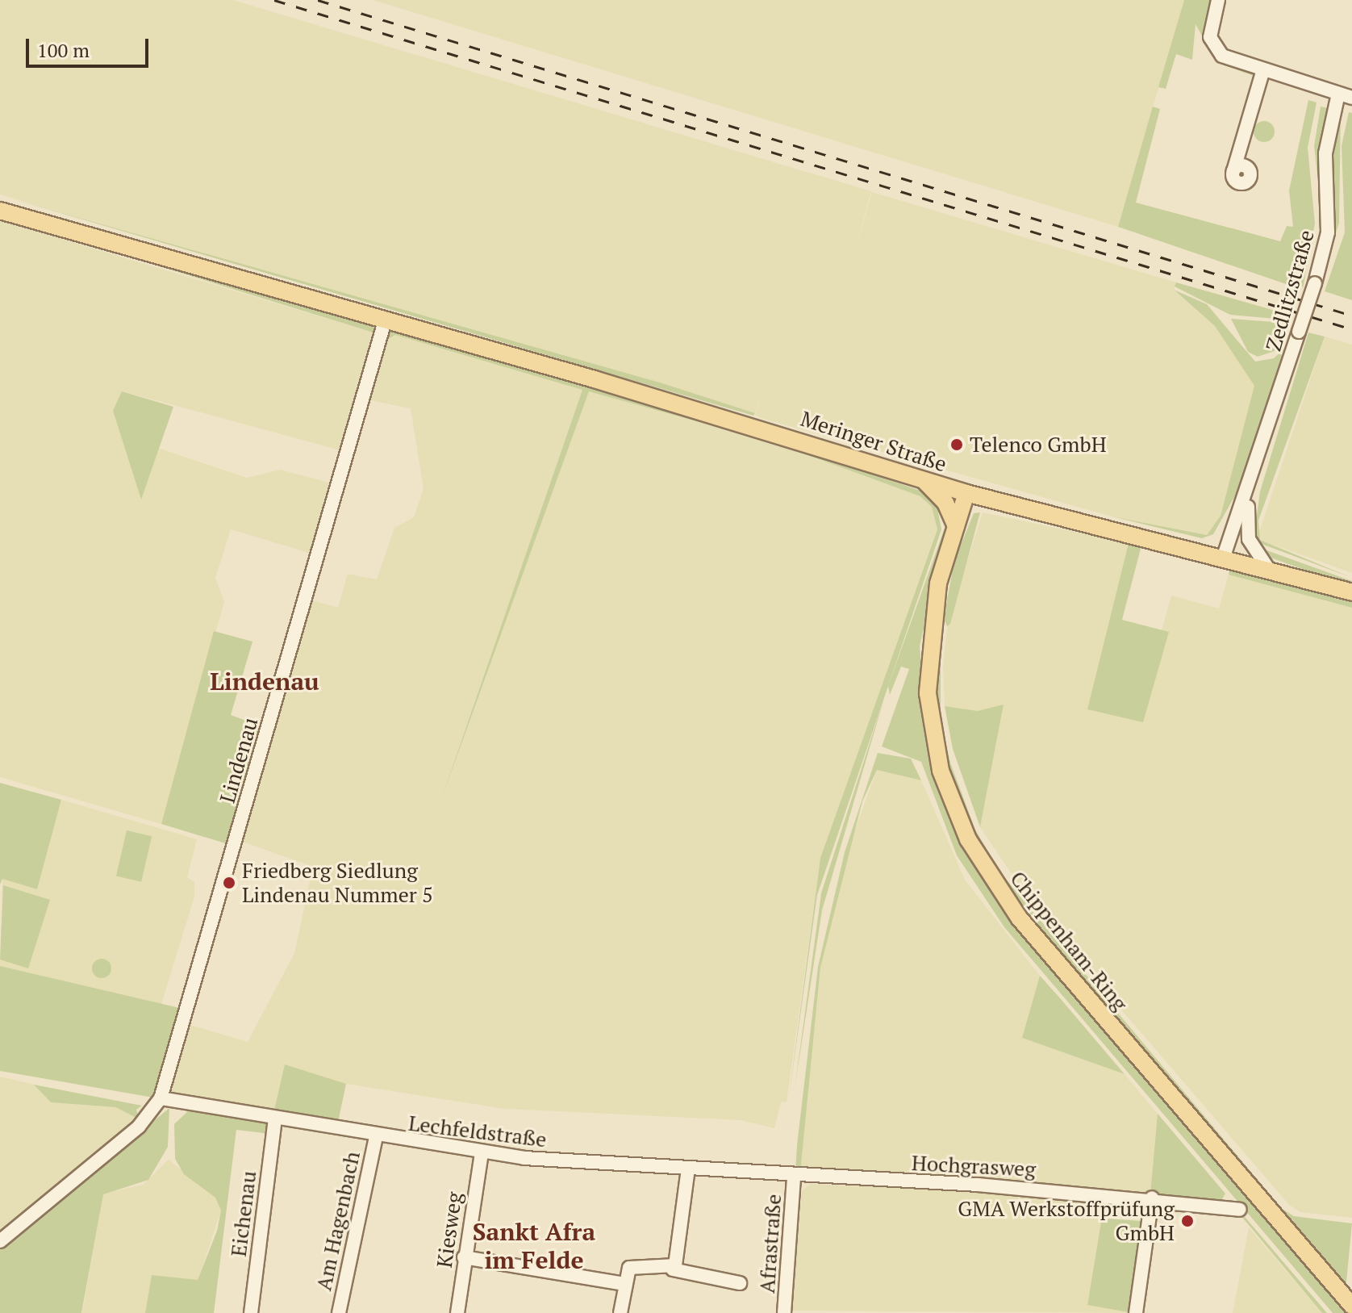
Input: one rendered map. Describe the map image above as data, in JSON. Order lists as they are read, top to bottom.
{
  "streets": {
    "main road": ["Meringer Straße", "Chippenham-Ring"],
    "street": [
      "Zedlitzstraße",
      "Lindenau",
      "Lechfeldstraße",
      "Hochgrasweg",
      "Eichenau",
      "Am Hagenbach",
      "Kiesweg",
      "Afrastraße"
    ]
  },
  "crossings": [
    ["Zedlitzstraße", "Meringer Straße"],
    ["Meringer Straße", "Lindenau"],
    ["Meringer Straße", "Chippenham-Ring"],
    ["Lindenau", "Lechfeldstraße"],
    ["Lechfeldstraße", "Hochgrasweg"],
    ["Lechfeldstraße", "Eichenau"],
    ["Lechfeldstraße", "Am Hagenbach"],
    ["Lechfeldstraße", "Kiesweg"],
    ["Lechfeldstraße", "Afrastraße"],
    ["Hochgrasweg", "Afrastraße"]
  ],
  "districts": ["Lindenau", "Sankt Afra im Felde"],
  "places": ["Telenco GmbH", "Friedberg Siedlung Lindenau Nummer 5", "GMA Werkstoffprüfung GmbH"],
  "scale_bar": "100 m"
}
